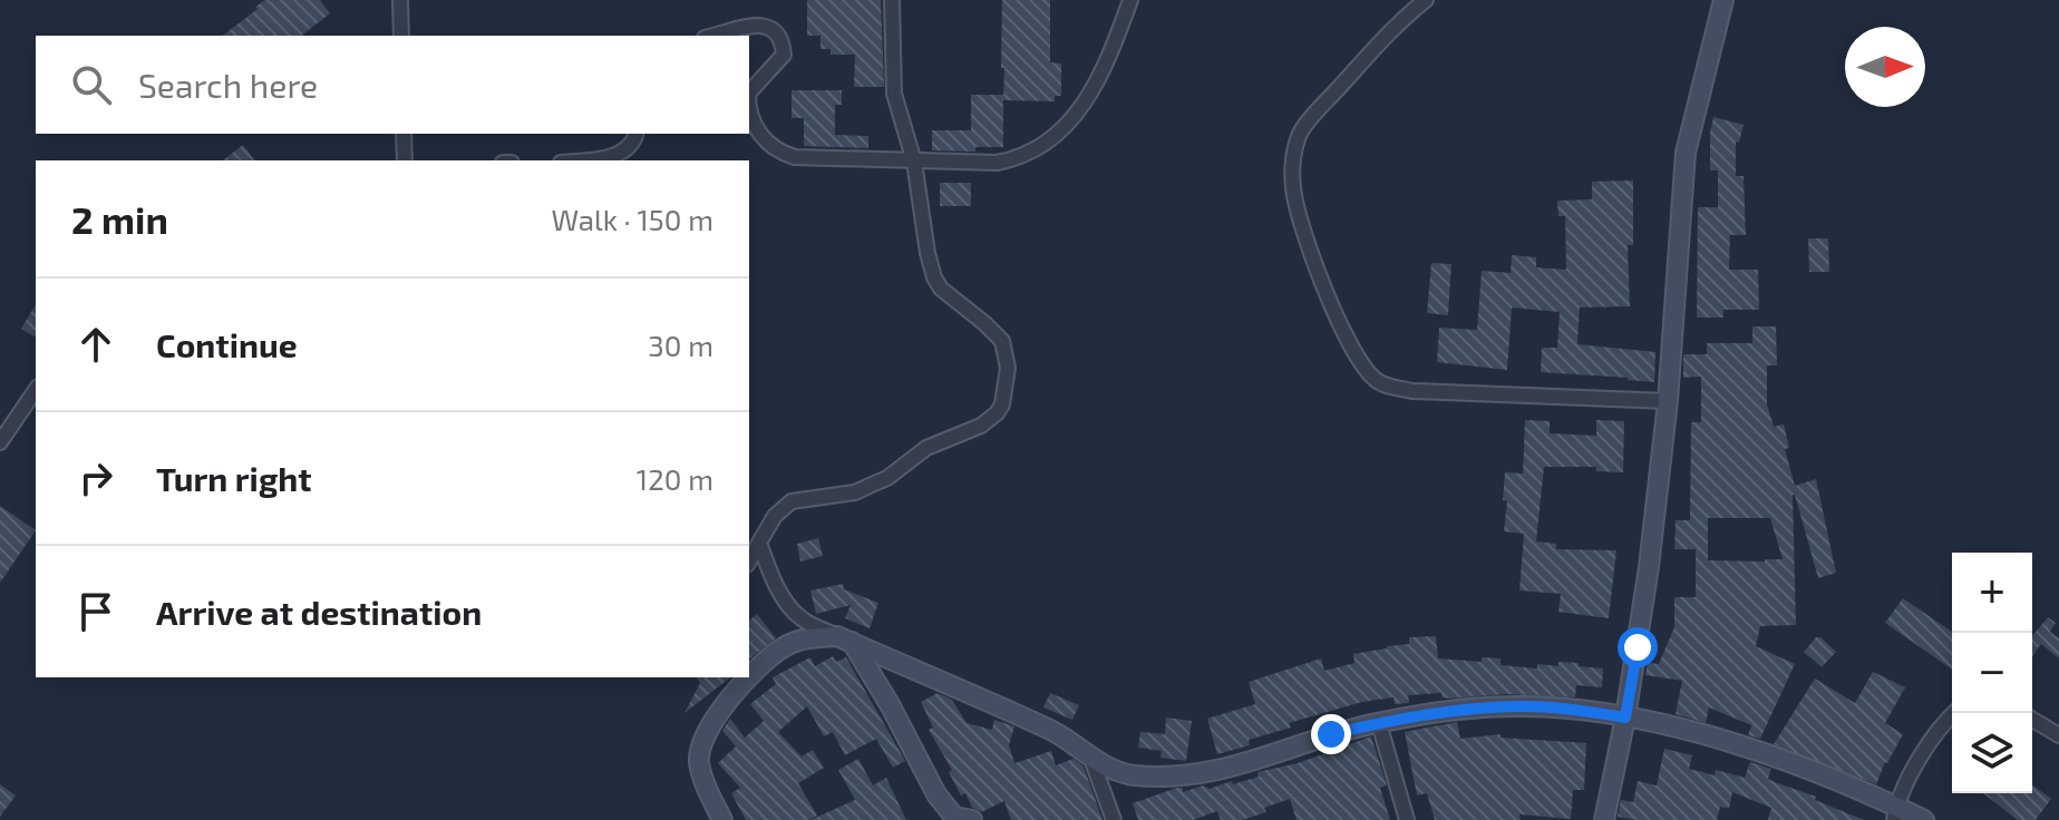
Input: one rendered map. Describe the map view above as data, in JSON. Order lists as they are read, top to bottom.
{
  "north": "right",
  "page": {
    "search": "Search here",
    "heading": ["2 min", "Walk · 150 m"],
    "list": [
      ["Continue", "30 m"],
      ["Turn right", "120 m"],
      "Arrive at destination"
    ],
    "map_buttons": ["+", "−"]
  }
}
